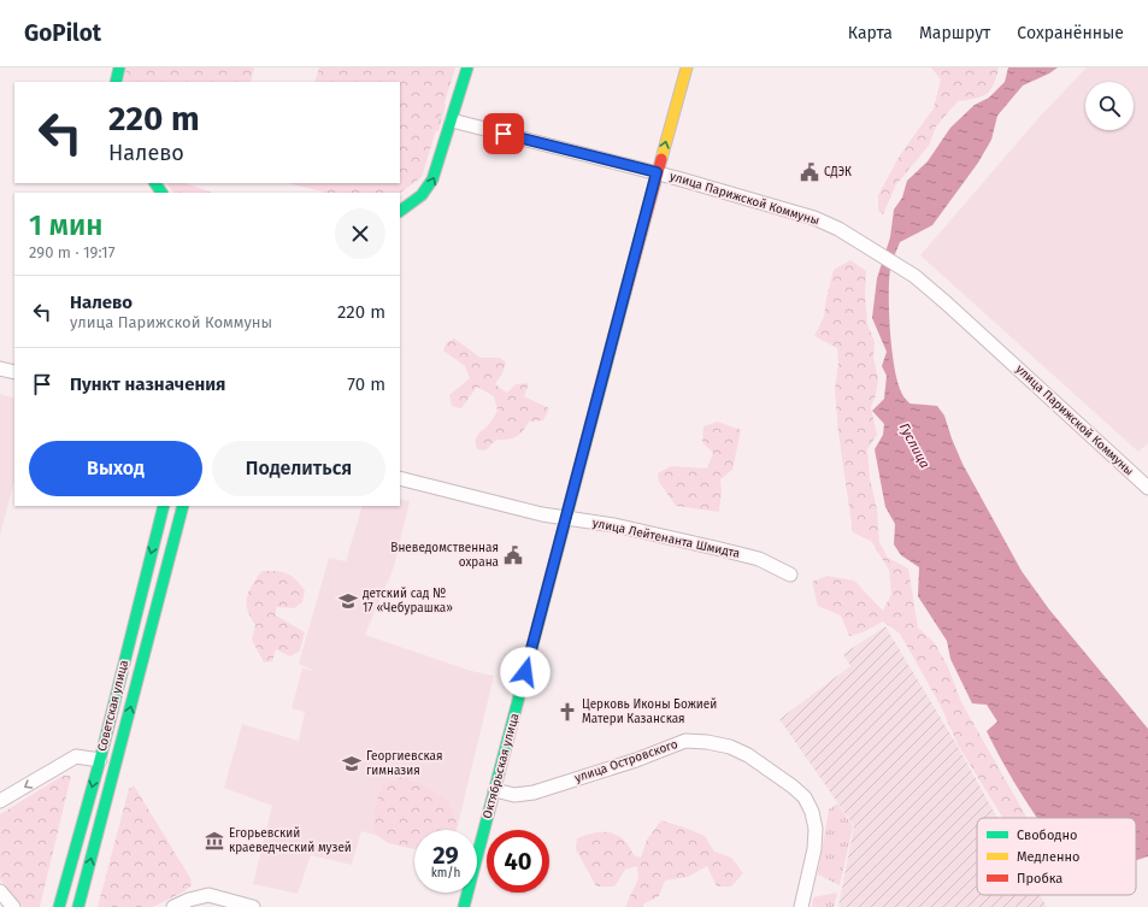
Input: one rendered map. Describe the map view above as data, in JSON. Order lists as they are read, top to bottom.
{
  "streets": {
    "main road": ["Советская улица", "Октябрьская улица"],
    "street": ["улица Парижской Коммуны", "улица Лейтенанта Шмидта", "улица Островского"]
  },
  "crossings": [
    ["улица Парижской Коммуны", "Октябрьская улица"],
    ["улица Лейтенанта Шмидта", "Октябрьская улица"],
    ["улица Островского", "Октябрьская улица"]
  ],
  "water": ["Гуслица"],
  "places": {
    "public building": ["СДЭК", "Вневедомственная охрана"],
    "school or university": ["детский сад № 17 «Чебурашка»", "Георгиевская гимназия"],
    "church": ["Церковь Иконы Божией Матери Казанская"],
    "museum": ["Егорьевский краеведческий музей"]
  },
  "legend": ["Свободно", "Медленно", "Пробка"],
  "page": {
    "header": "GoPilot",
    "nav": ["Карта", "Маршрут", "Сохранённые"],
    "turn": ["220 m", "Налево"],
    "heading": ["1 мин", "290 m · 19:17"],
    "list": [
      {
        "name": "Налево",
        "note": "улица Парижской Коммуны",
        "value": "220 m"
      },
      {
        "name": "Пункт назначения",
        "value": "70 m"
      }
    ],
    "buttons": ["Выход", "Поделиться"],
    "speed": "29 km/h",
    "limit": "40"
  }
}
